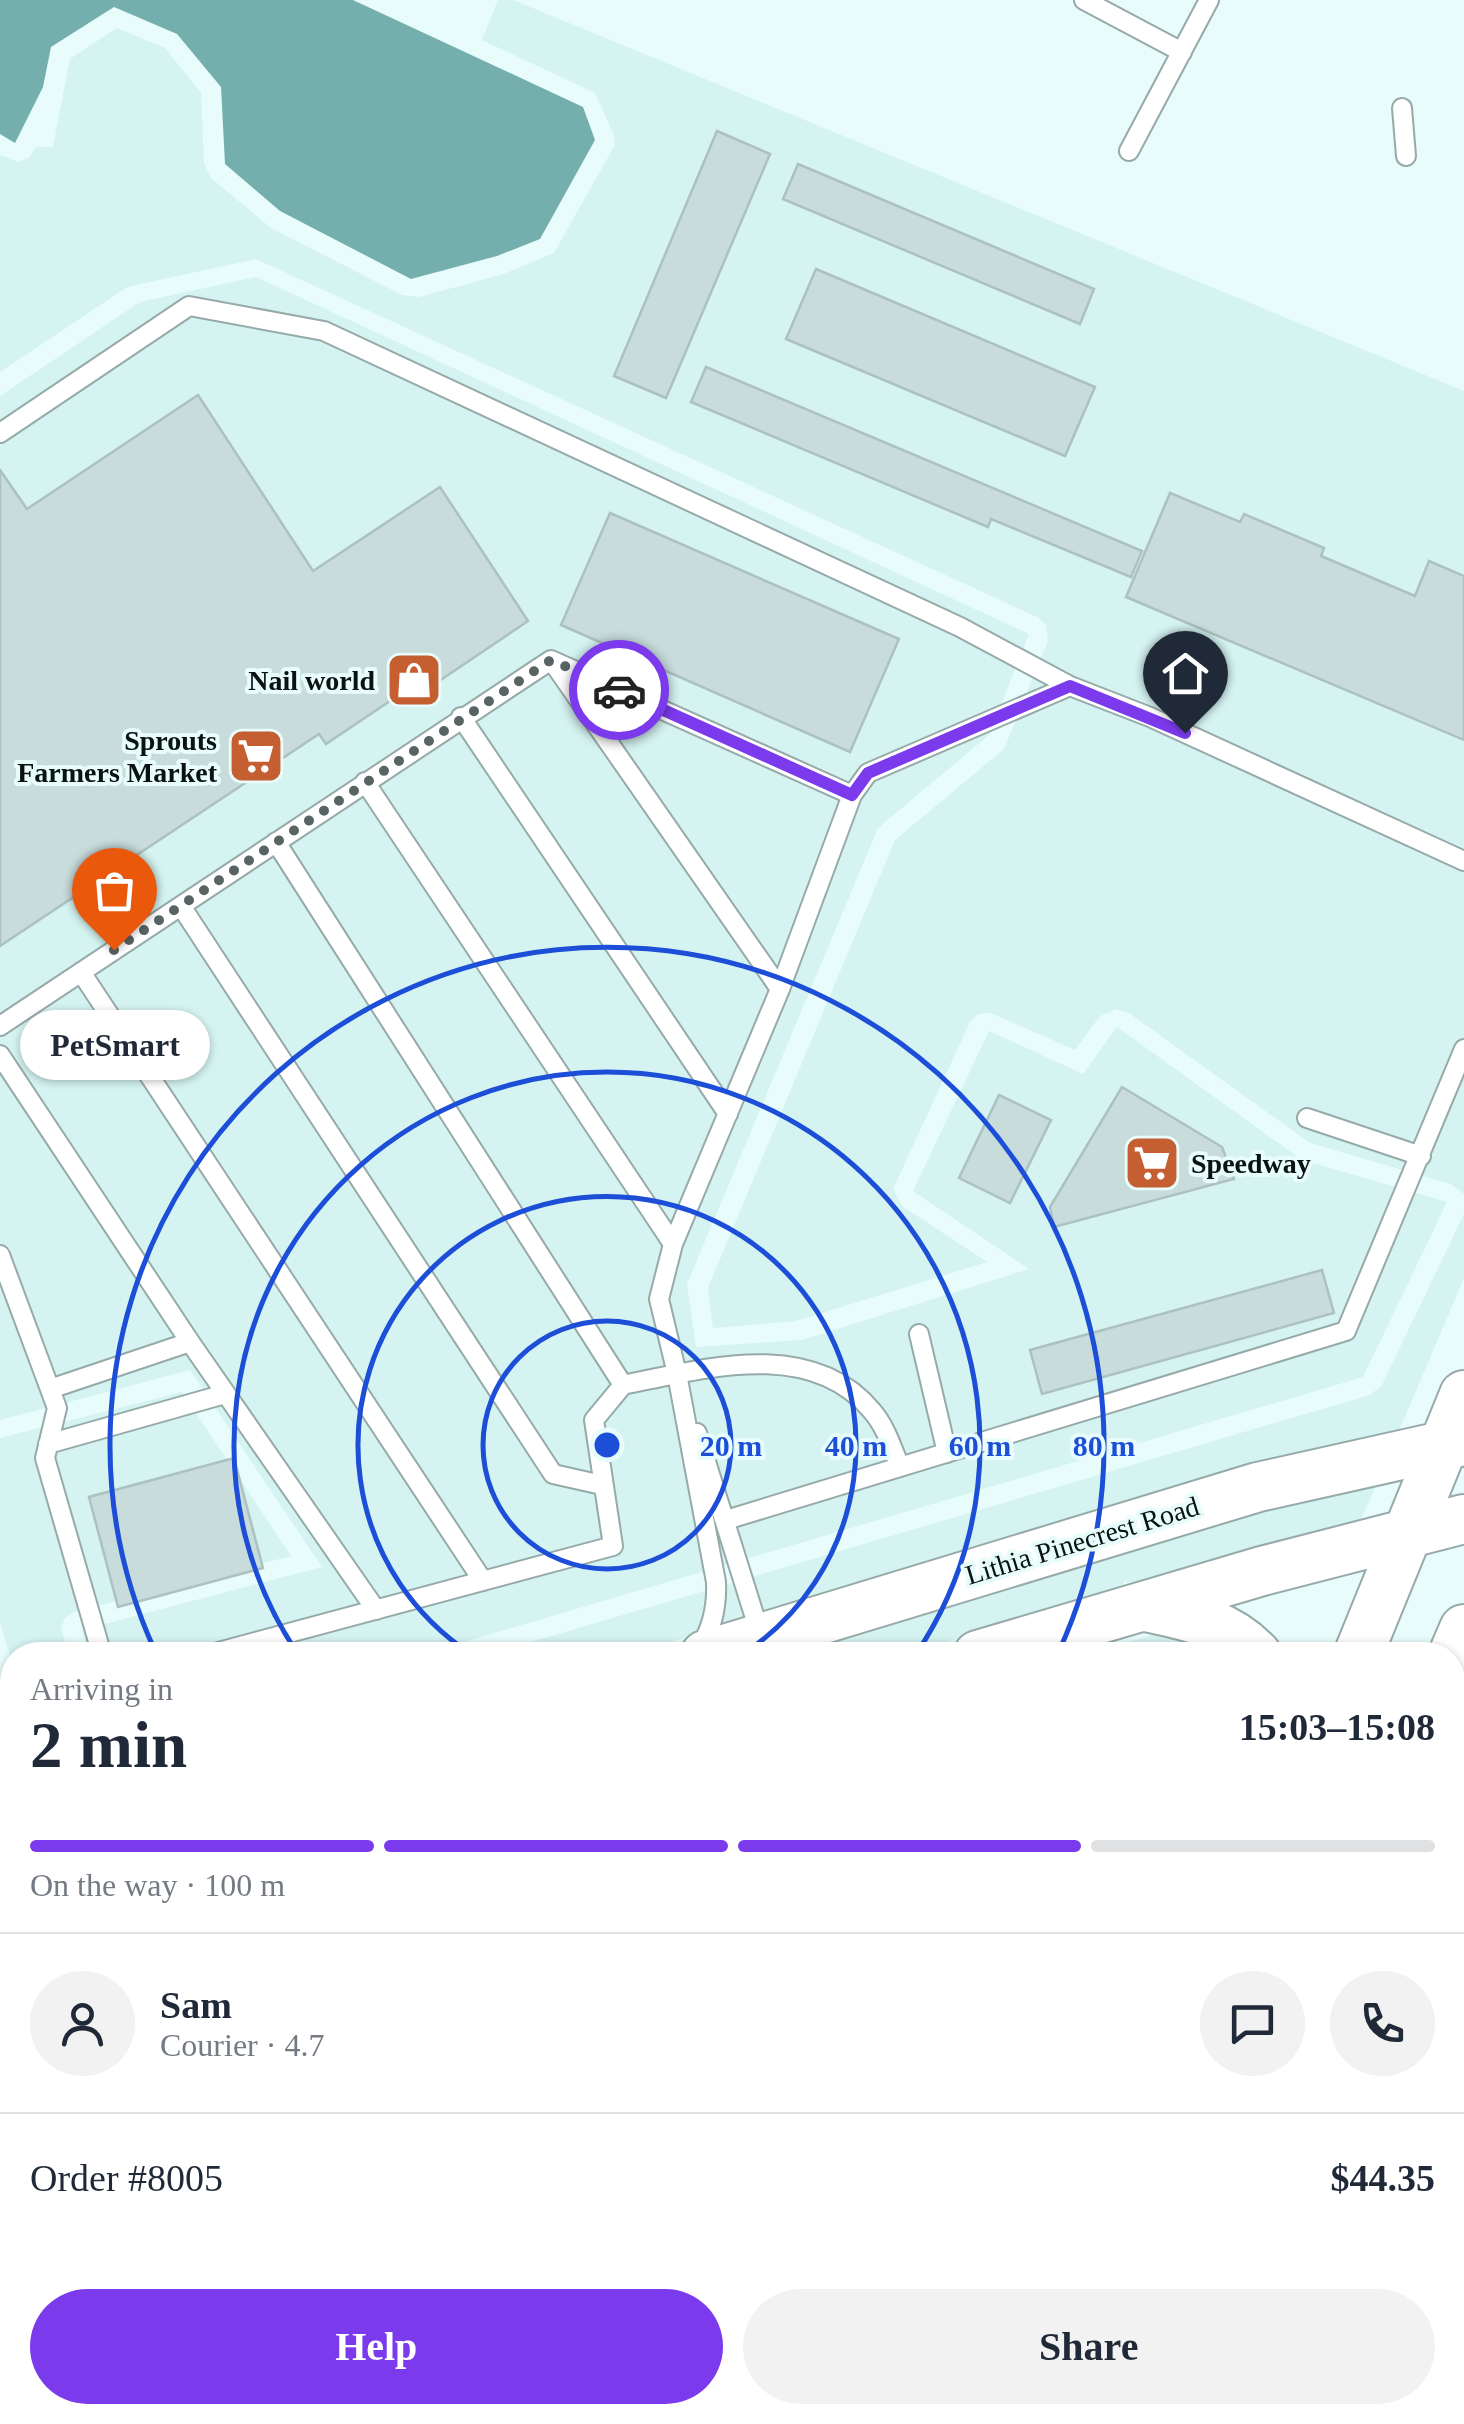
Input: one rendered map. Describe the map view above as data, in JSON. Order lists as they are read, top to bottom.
{
  "streets": {
    "main road": ["Lithia Pinecrest Road"]
  },
  "places": {
    "shop": ["Nail world"],
    "supermarket": ["Sprouts Farmers Market", "Speedway"],
    "other": ["PetSmart"]
  },
  "page": {
    "bubble": "PetSmart",
    "heading": ["2 min", "Arriving in", "15:03–15:08"],
    "panel": [
      "Sam",
      "Courier · 4.7",
      "Order #8005",
      "$44.35"
    ],
    "bar": "On the way · 100 m",
    "buttons": ["Help", "Share"]
  },
  "rings": [
    "20 m",
    "40 m",
    "60 m",
    "80 m"
  ]
}
